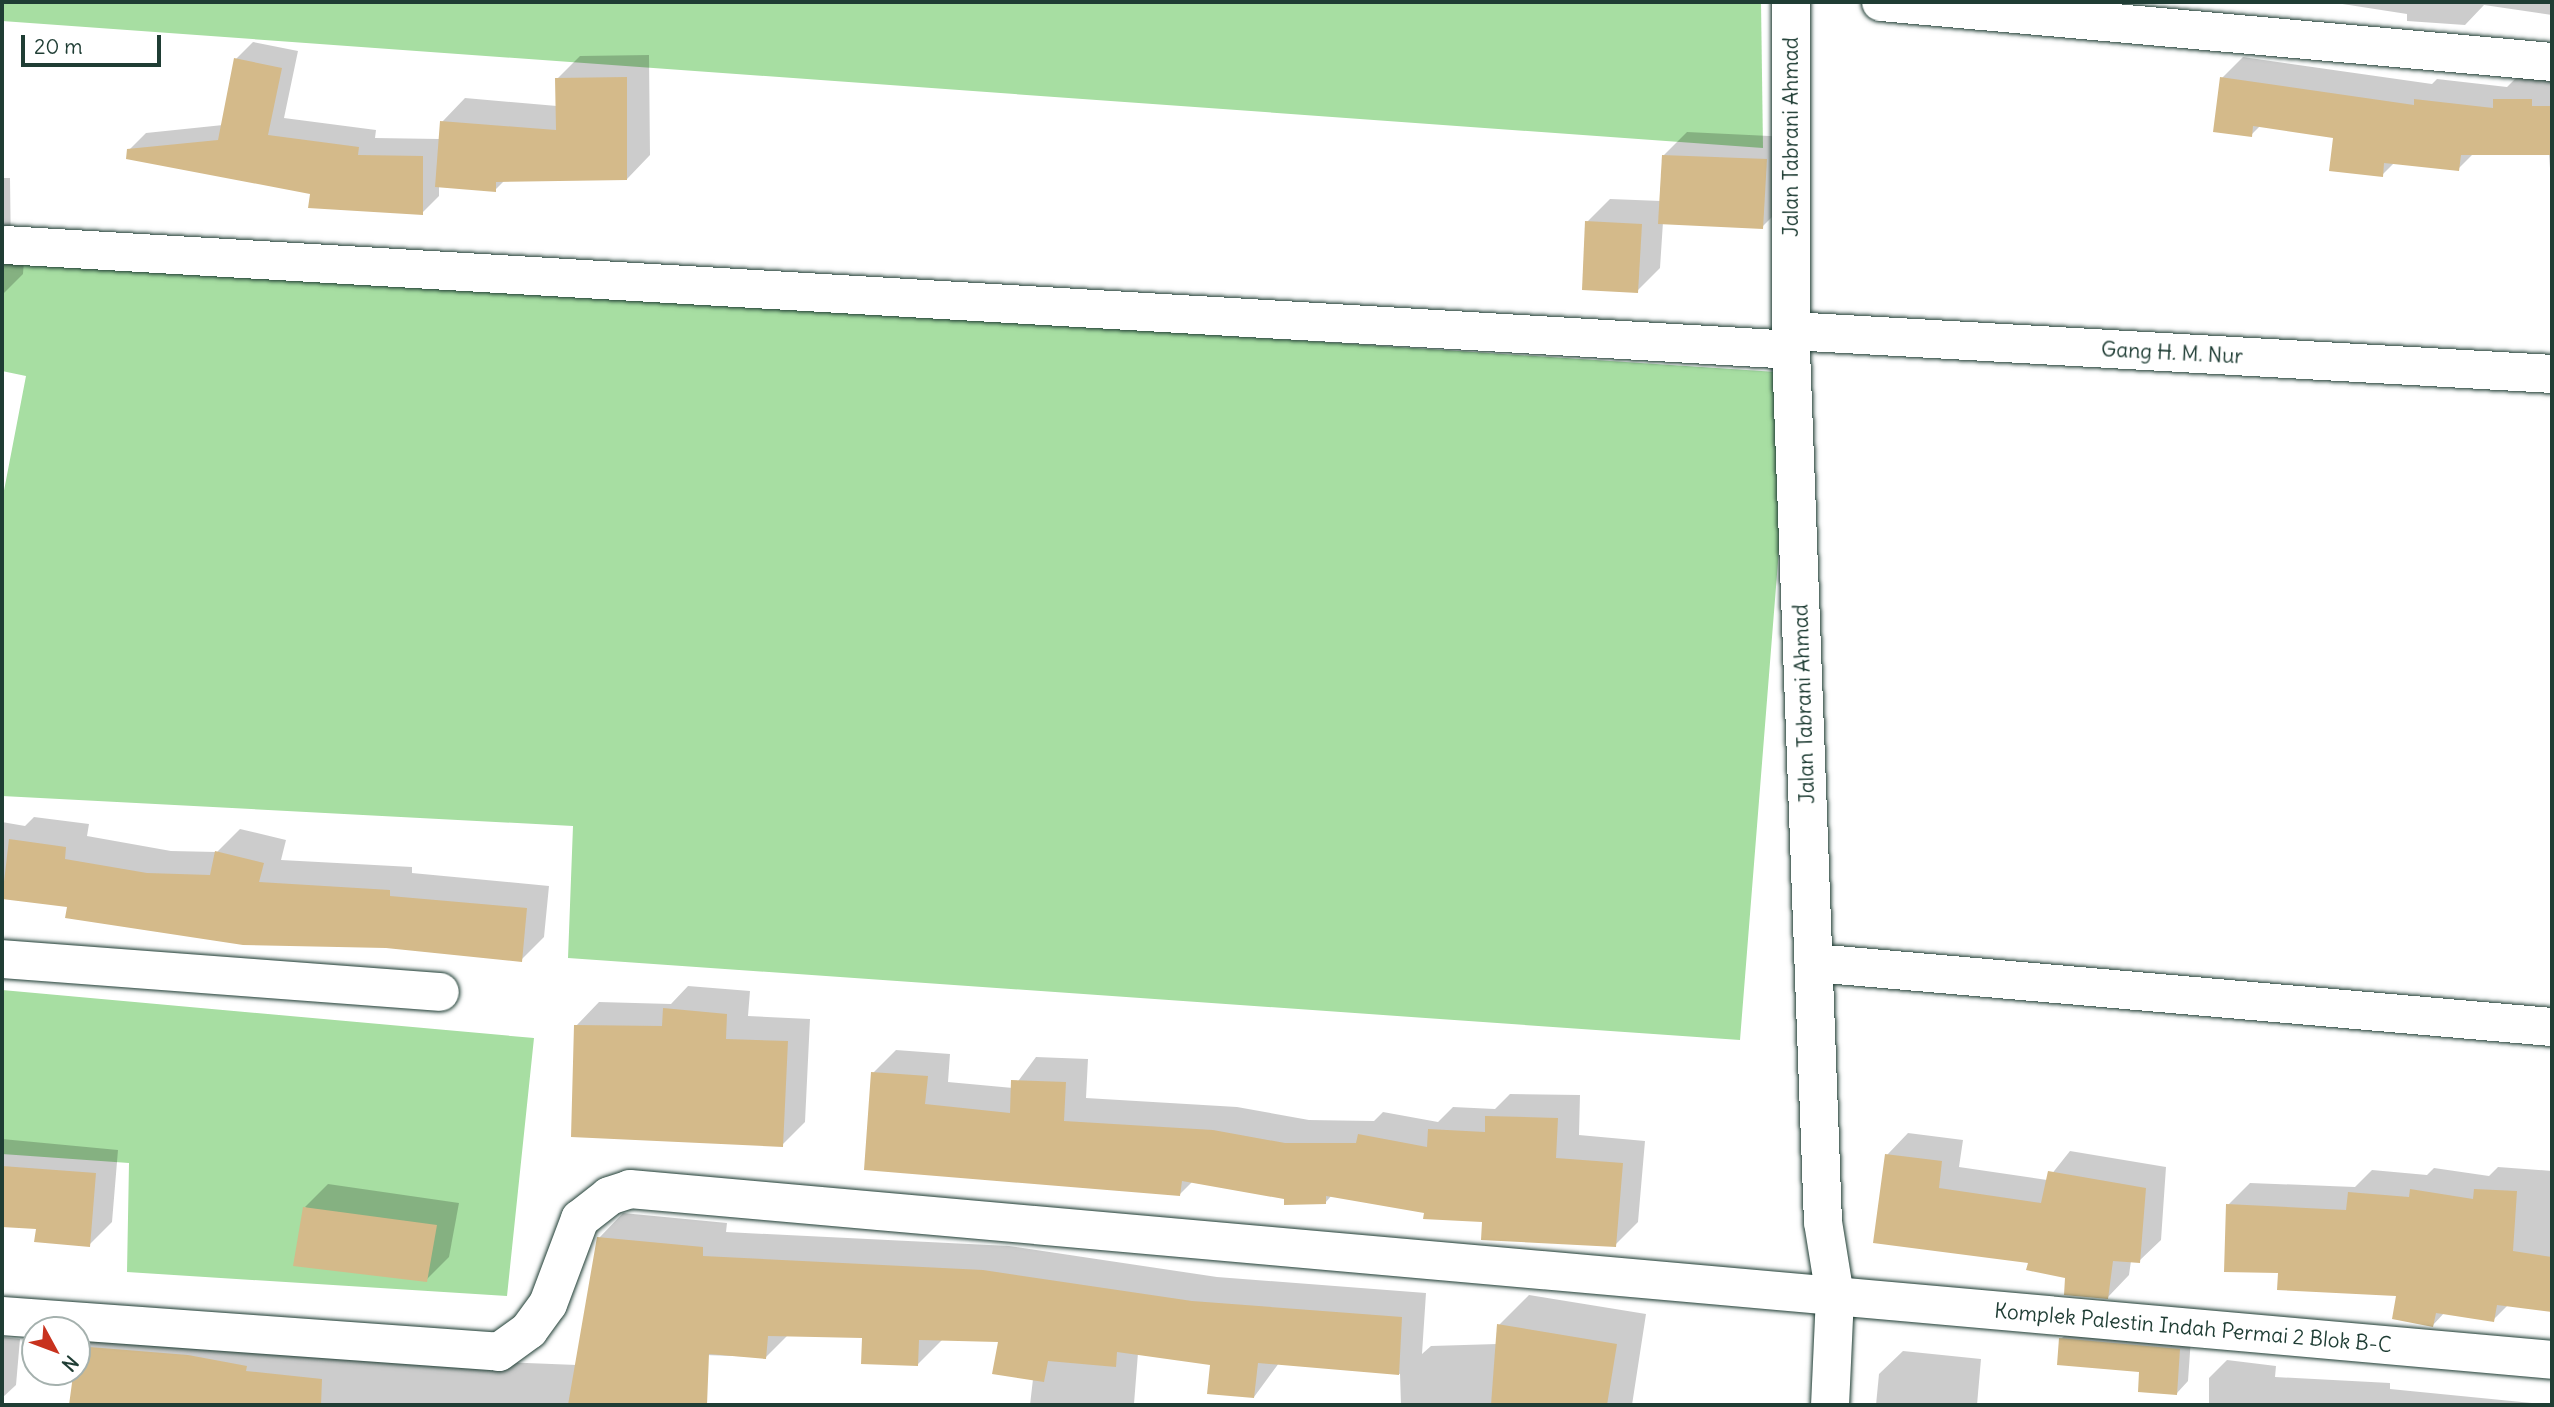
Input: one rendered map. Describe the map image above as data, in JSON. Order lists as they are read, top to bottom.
{
  "streets": {
    "street": ["Jalan Tabrani Ahmad", "Gang H. M. Nur", "Komplek Palestin Indah Permai 2 Blok B-C"]
  },
  "crossings": [
    ["Jalan Tabrani Ahmad", "Gang H. M. Nur"],
    ["Jalan Tabrani Ahmad", "Komplek Palestin Indah Permai 2 Blok B-C"]
  ],
  "scale_bar": "20 m",
  "north": "bottom right"
}
